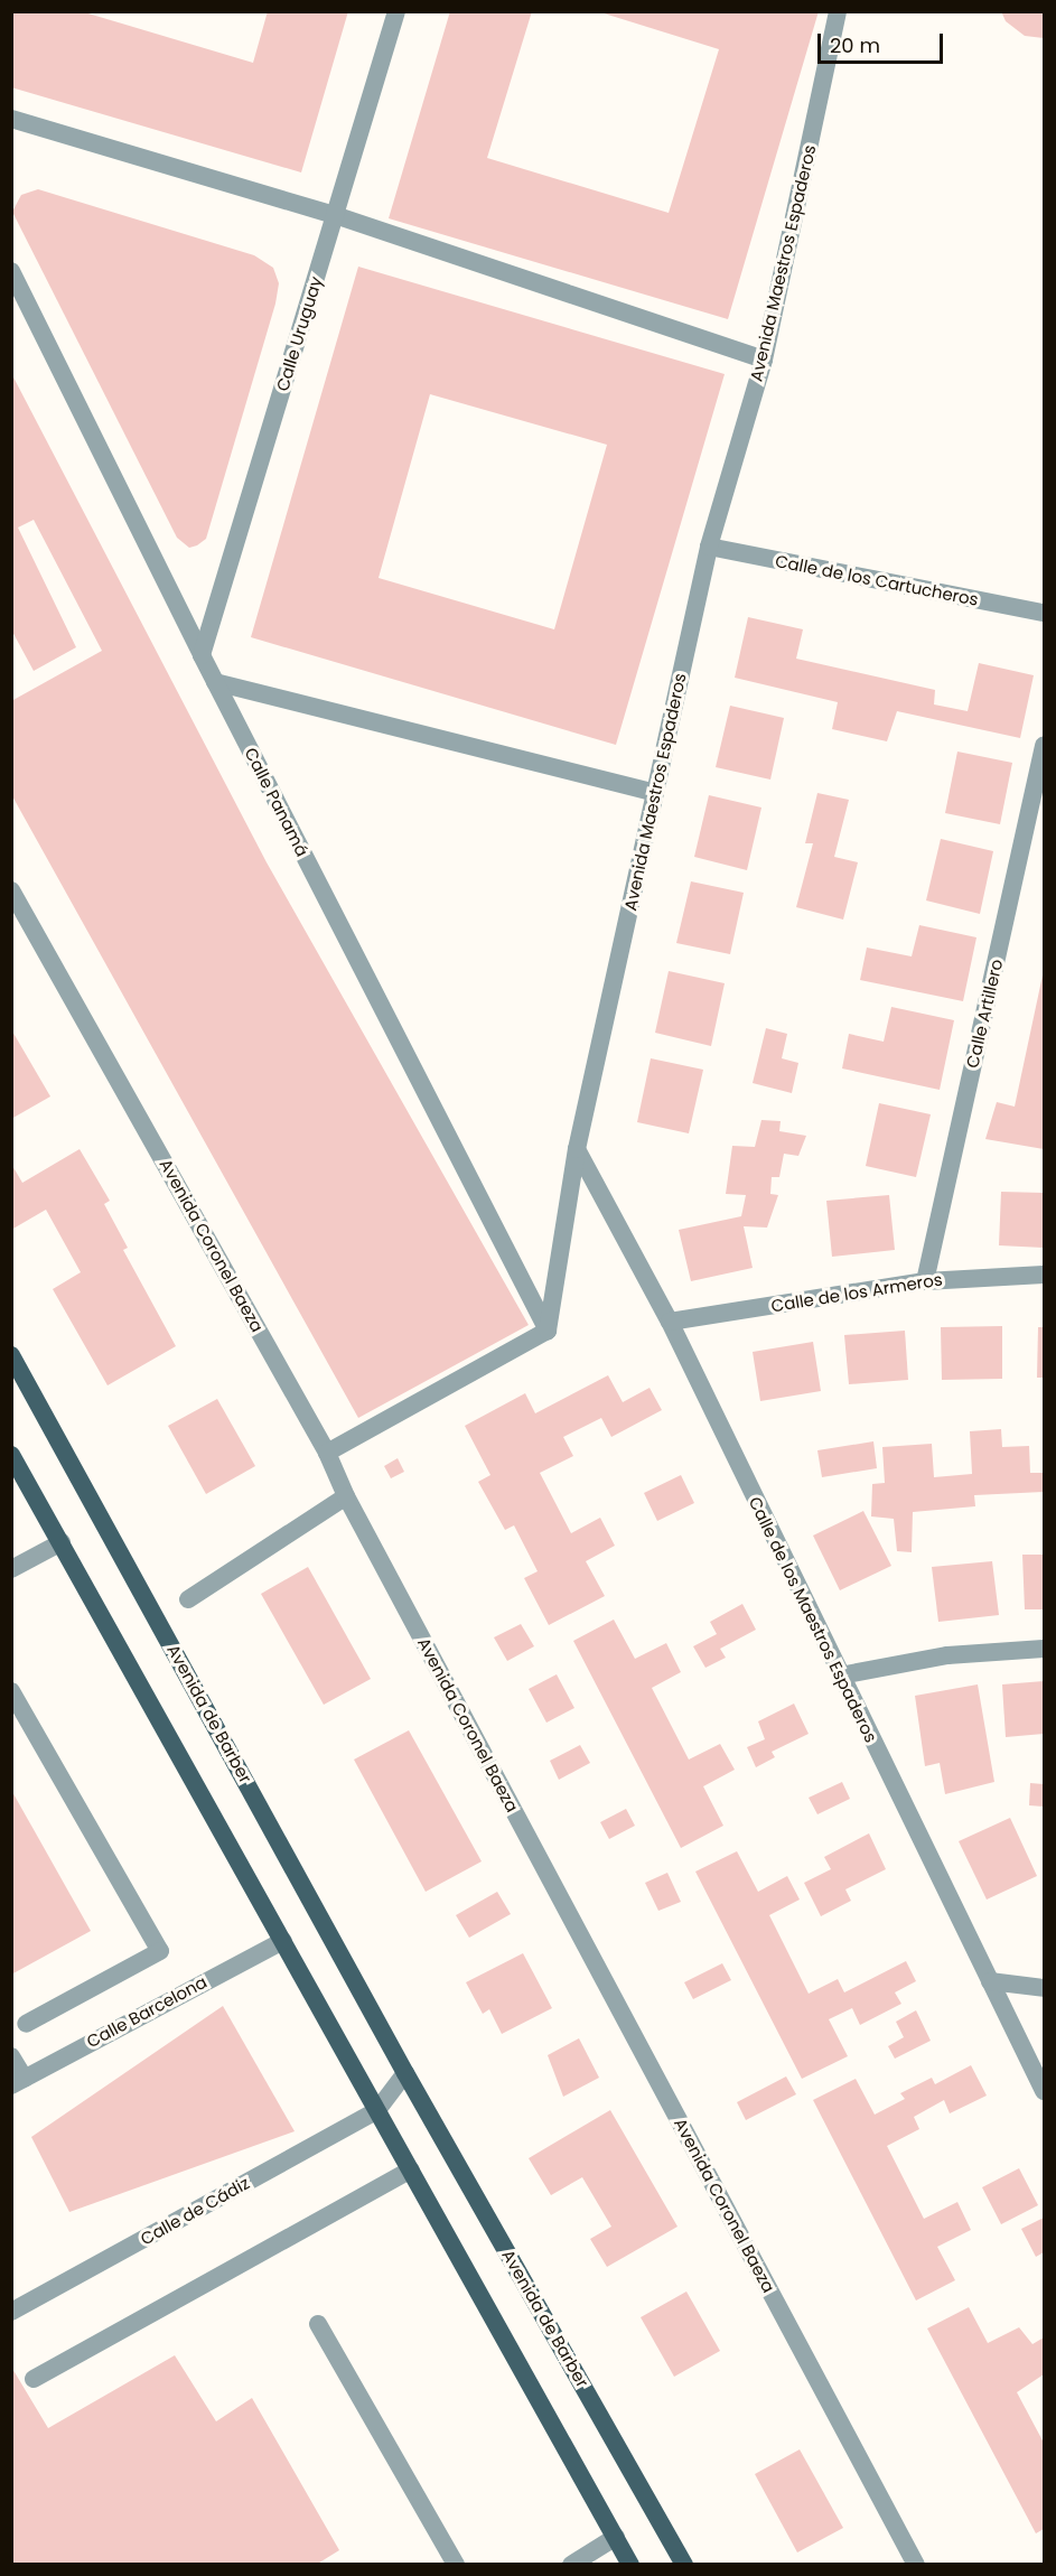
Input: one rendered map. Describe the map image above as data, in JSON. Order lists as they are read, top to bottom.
{
  "streets": {
    "main road": ["Avenida de Barber"],
    "street": [
      "Avenida Maestros Espaderos",
      "Calle Uruguay",
      "Calle de los Cartucheros",
      "Calle Panamá",
      "Calle Artillero",
      "Avenida Coronel Baeza",
      "Calle de los Armeros",
      "Calle de los Maestros Espaderos",
      "Calle Barcelona",
      "Calle de Cádiz"
    ]
  },
  "crossings": [
    ["Avenida Maestros Espaderos", "Calle de los Cartucheros"],
    ["Avenida Maestros Espaderos", "Calle Panamá"],
    ["Avenida Maestros Espaderos", "Calle de los Maestros Espaderos"],
    ["Calle Uruguay", "Calle Panamá"],
    ["Calle Artillero", "Calle de los Armeros"],
    ["Calle de los Armeros", "Calle de los Maestros Espaderos"]
  ],
  "scale_bar": "20 m"
}
